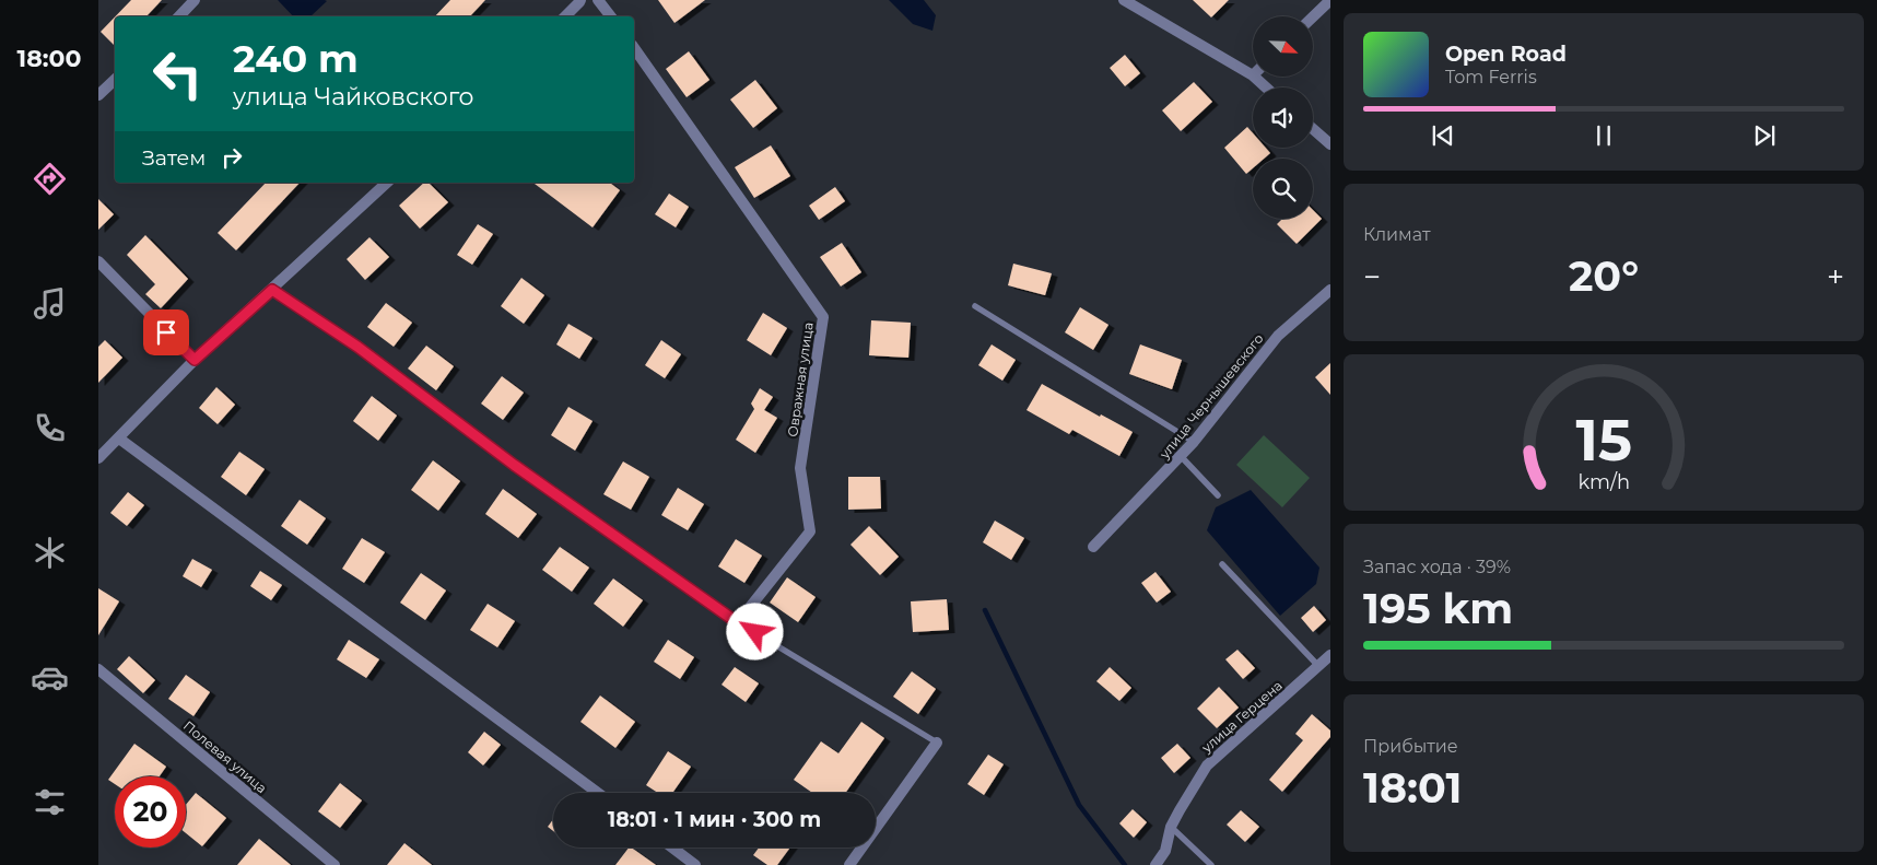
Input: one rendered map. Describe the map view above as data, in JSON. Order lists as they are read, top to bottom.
{
  "streets": {
    "street": [
      "Овражная улица",
      "улица Чернышевского",
      "улица Герцена",
      "Полевая улица"
    ]
  },
  "north": "bottom right",
  "page": {
    "tabs": "18:00",
    "turn": ["240 m", "улица Чайковского"],
    "song": ["Open Road", "Tom Ferris"],
    "then": "Затем",
    "tile": [
      "Климат",
      ["Запас хода · 39%", "195 km"],
      ["Прибытие", "18:01"]
    ],
    "heat": ["−", "20°", "+"],
    "limit": "20",
    "trip": "18:01 · 1 мин · 300 m",
    "gauge": ["15", "km/h"]
  }
}
